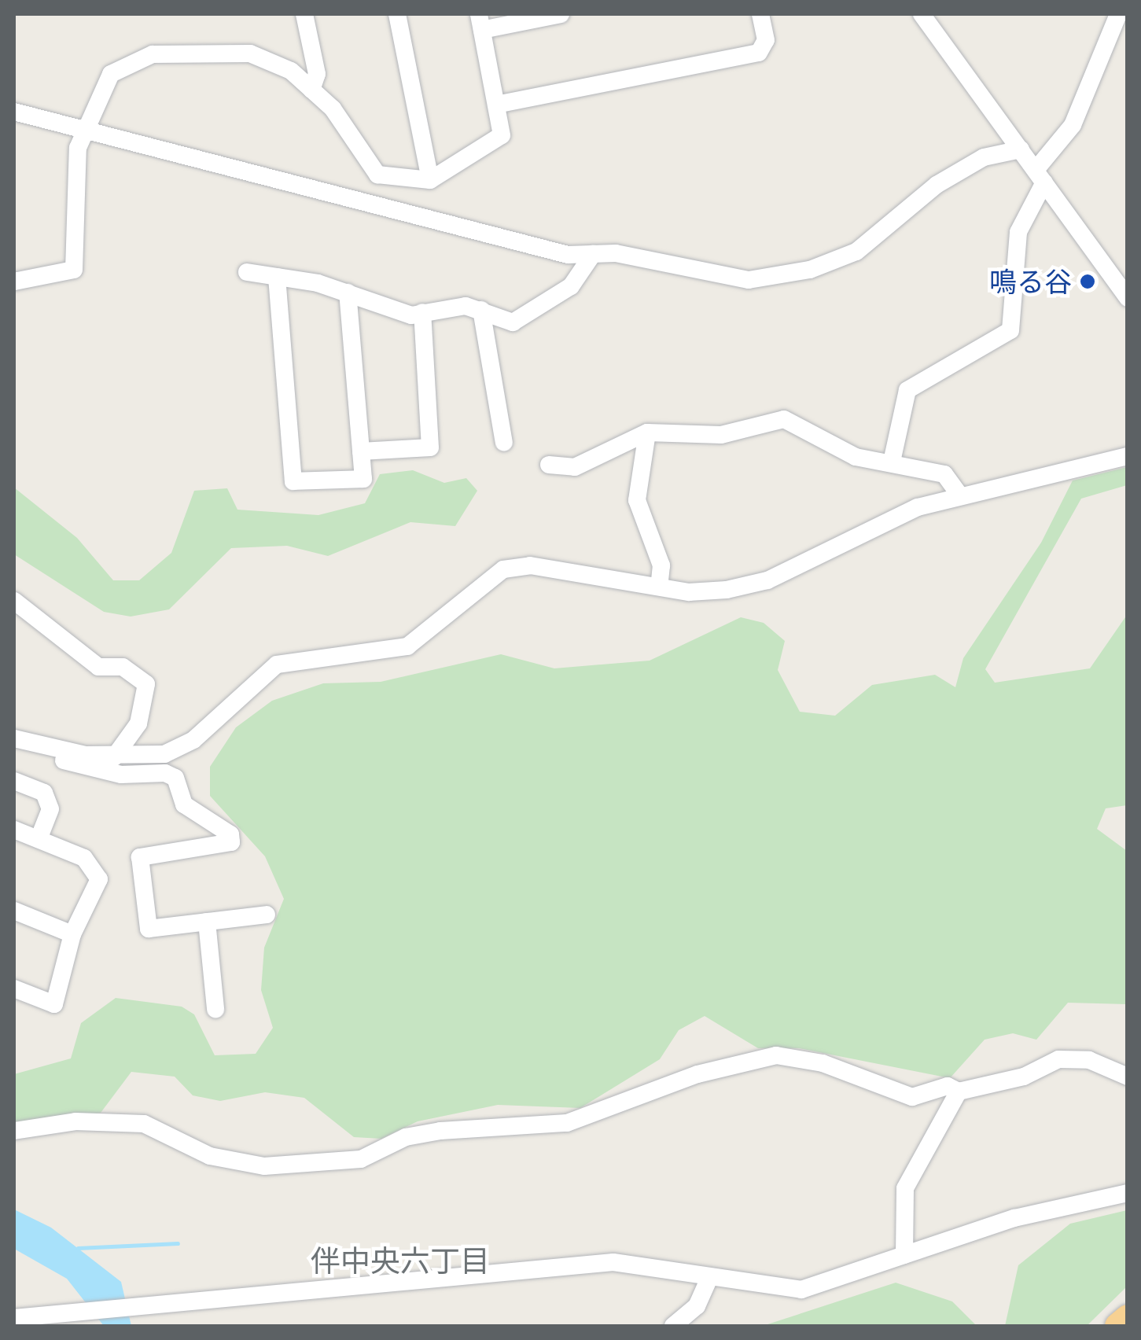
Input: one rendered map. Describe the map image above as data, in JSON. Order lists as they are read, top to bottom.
{
  "districts": ["伴中央六丁目"],
  "places": ["鳴る谷"]
}
